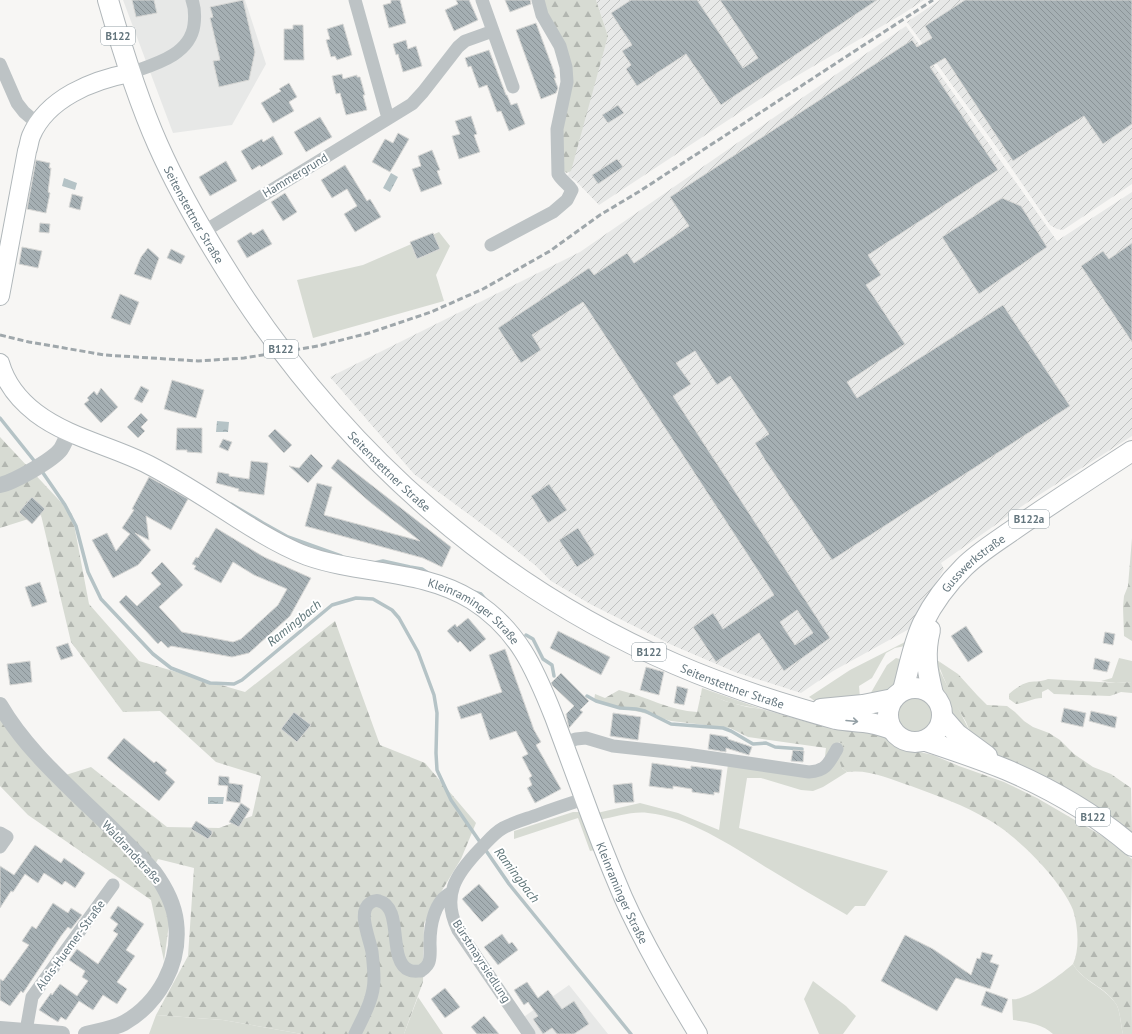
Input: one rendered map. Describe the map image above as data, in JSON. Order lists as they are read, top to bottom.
{
  "streets": {
    "main road": [
      "B122",
      "Seitenstettner Straße",
      "B122a",
      "Gusswerkstraße",
      "Kleinraminger Straße"
    ],
    "street": [
      "Hammergrund",
      "Waldrandstraße",
      "Alois-Huemer-Straße",
      "Bürstmayrsiedlung"
    ]
  },
  "crossings": [
    ["B122", "Seitenstettner Straße"],
    ["B122", "Gusswerkstraße"],
    ["Hammergrund", "Seitenstettner Straße"],
    ["Seitenstettner Straße", "Gusswerkstraße"],
    ["Kleinraminger Straße", "Bürstmayrsiedlung"]
  ],
  "water": ["Ramingbach"]
}
